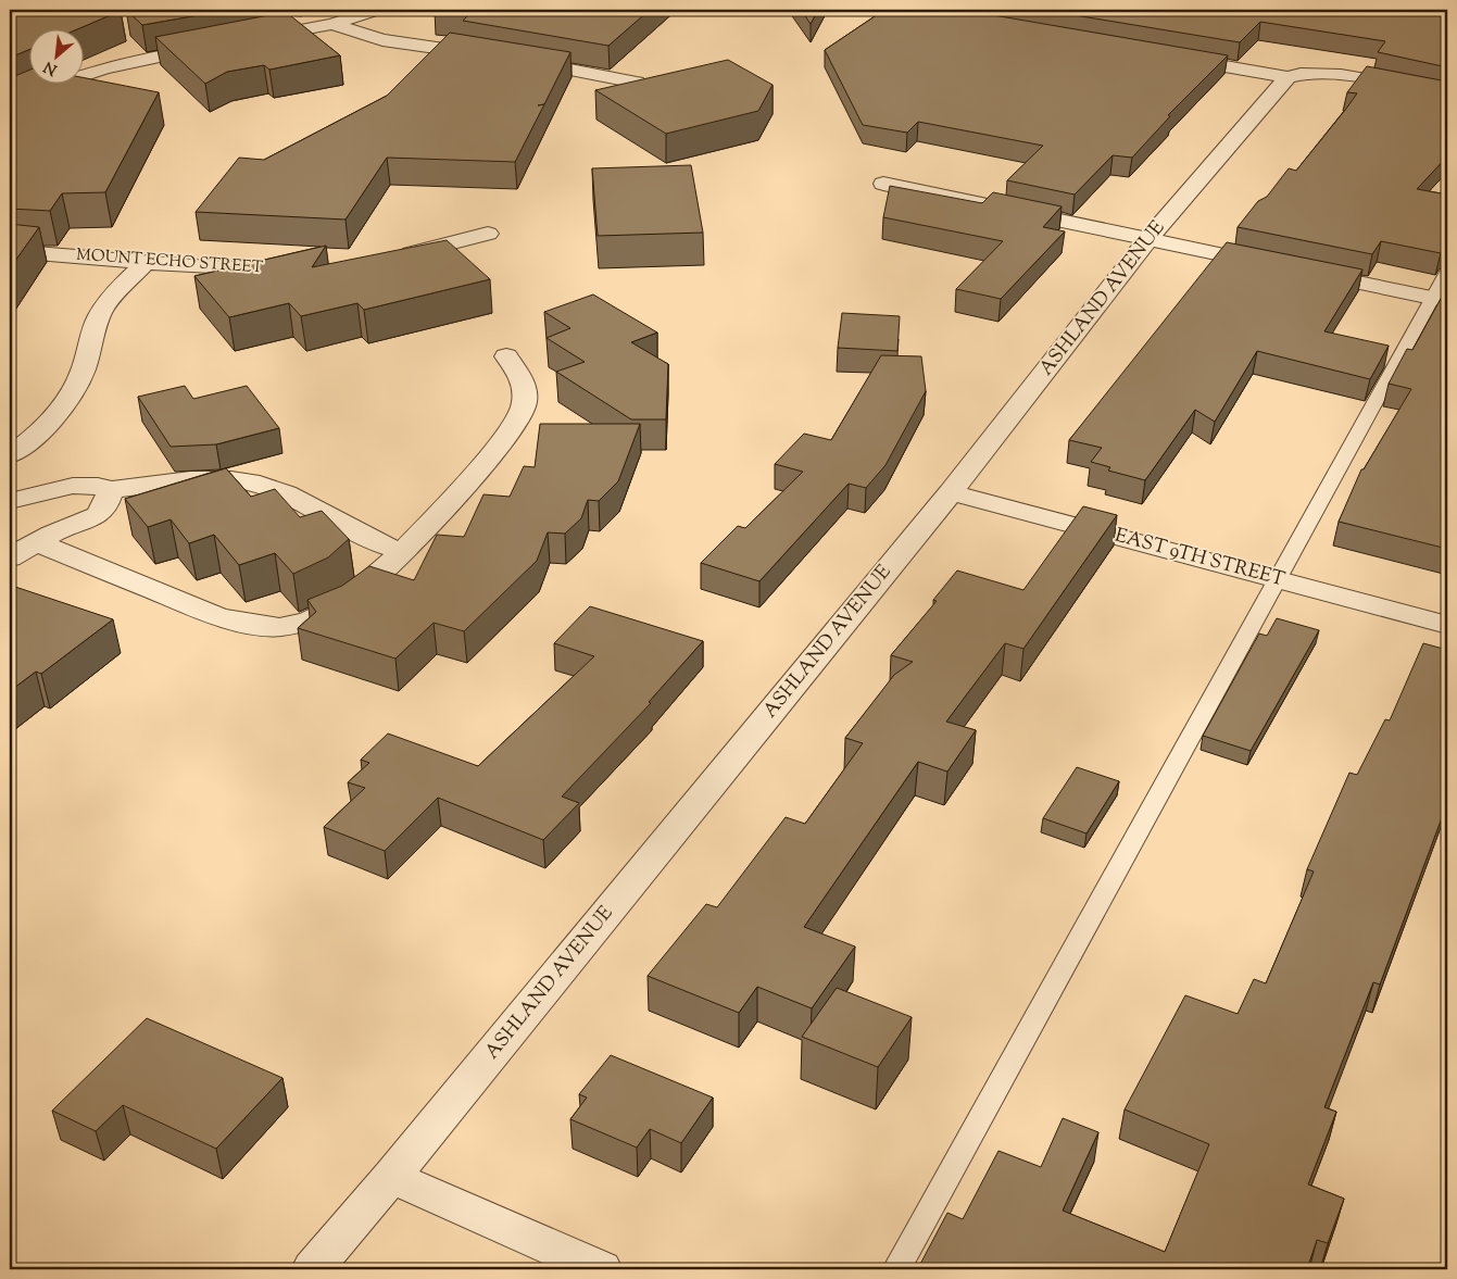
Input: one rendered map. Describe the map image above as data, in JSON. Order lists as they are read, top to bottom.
{
  "streets": {
    "street": ["MOUNT ECHO STREET", "ASHLAND AVENUE", "EAST 9TH STREET"]
  },
  "crossings": [
    ["ASHLAND AVENUE", "EAST 9TH STREET"]
  ],
  "north": "bottom left"
}
